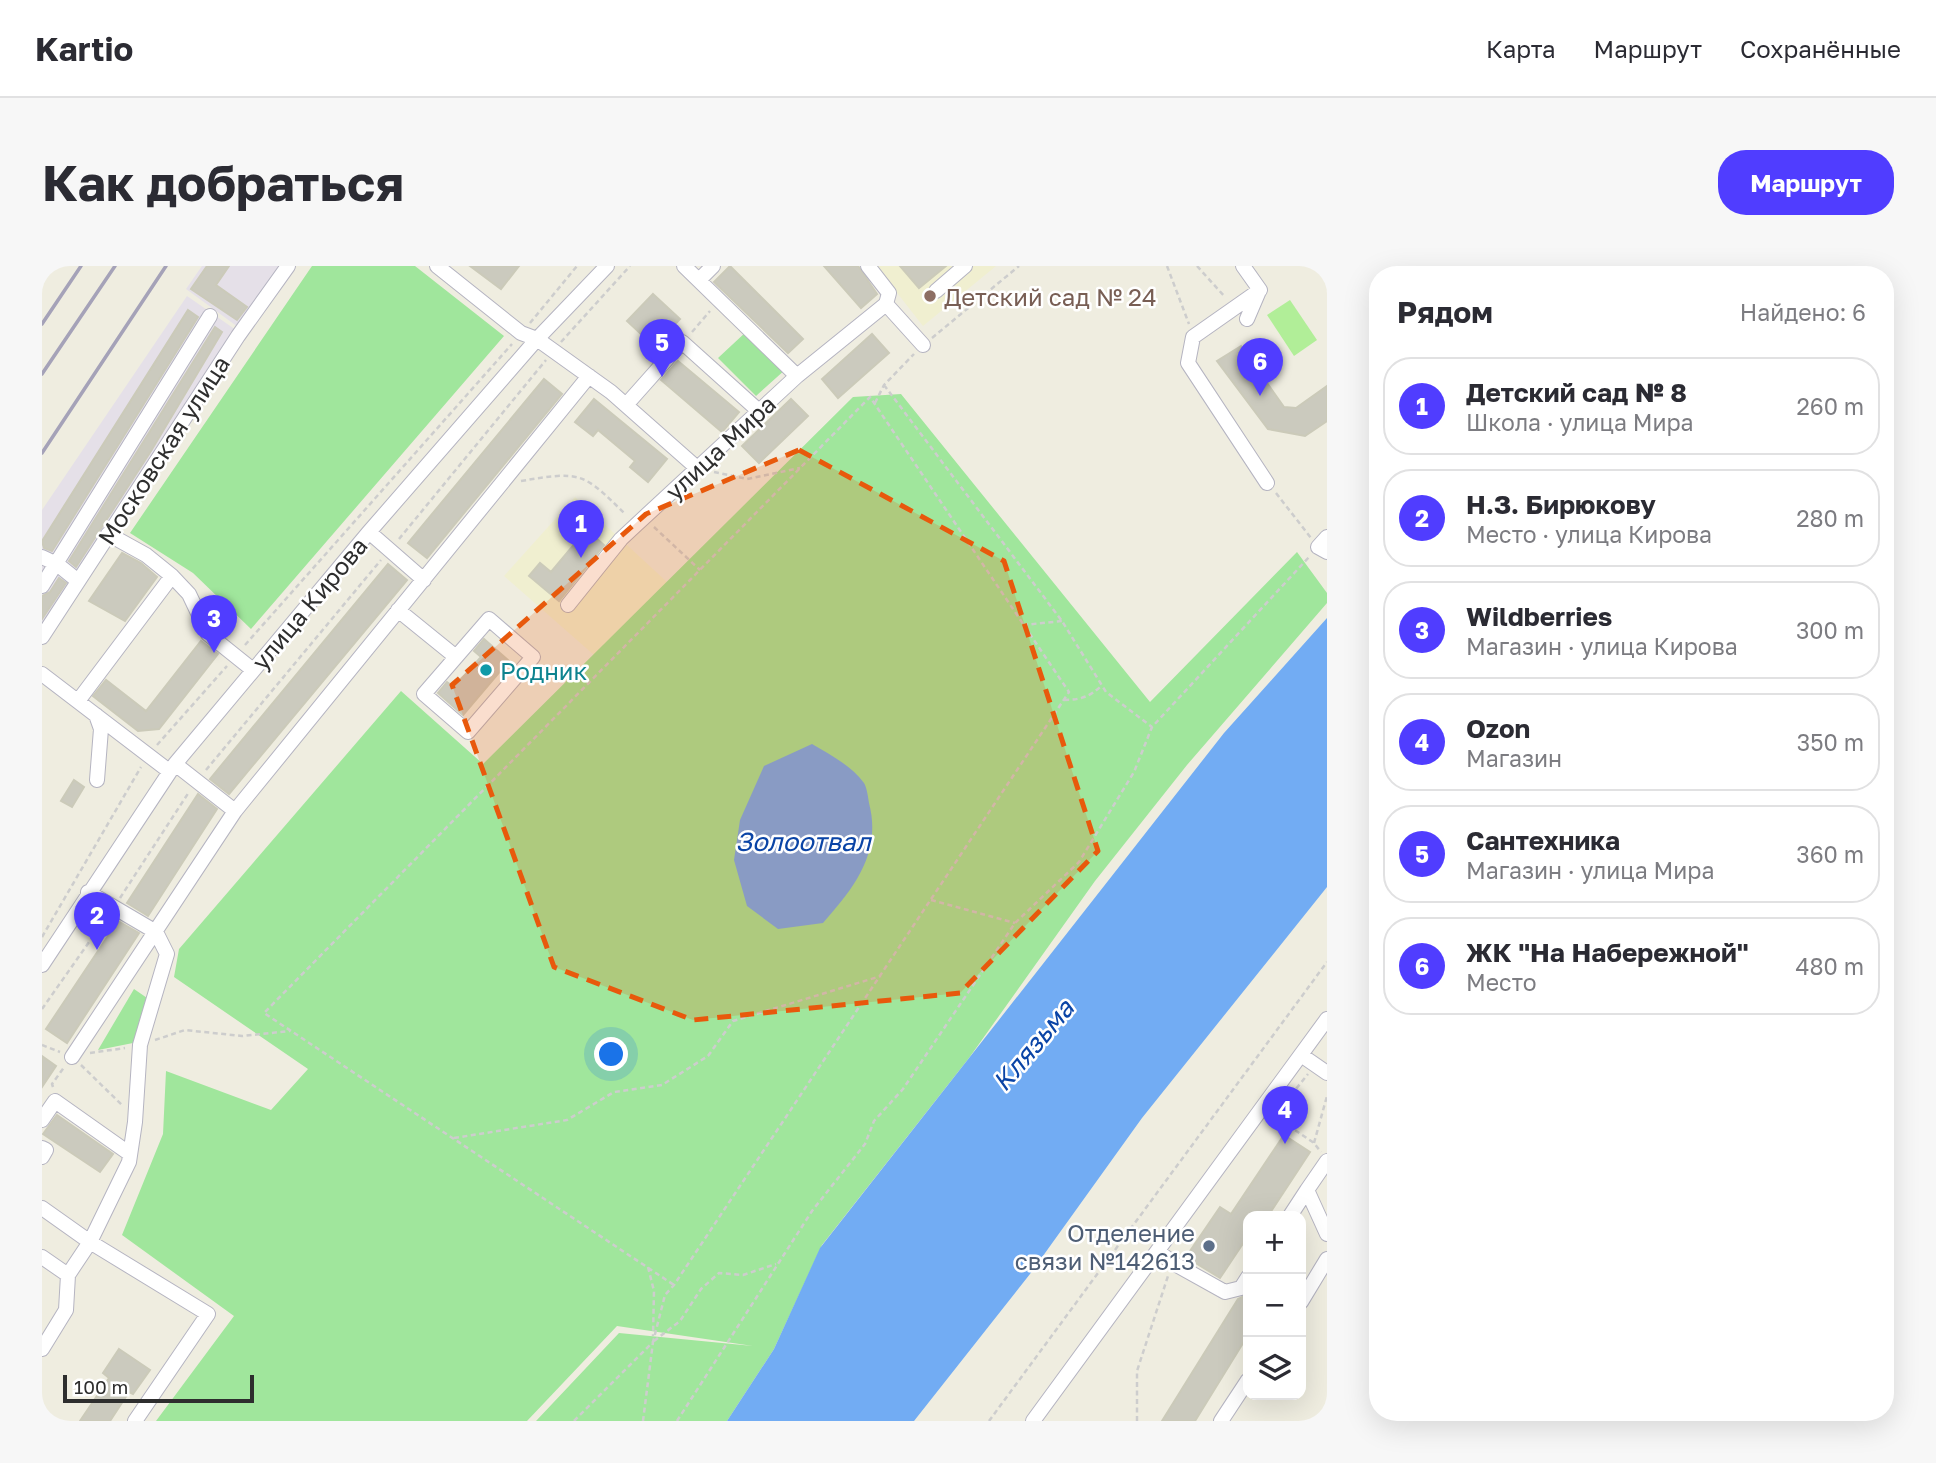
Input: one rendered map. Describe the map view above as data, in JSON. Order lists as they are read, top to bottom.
{
  "streets": {
    "street": ["улица Мира", "Московская улица", "улица Кирова"]
  },
  "water": ["Золоотвал", "Клязьма"],
  "places": ["Детский сад № 24", "Родник", "Отделение связи №142613"],
  "scale_bar": "100 m",
  "page": {
    "header": "Kartio",
    "nav": ["Карта", "Маршрут", "Сохранённые"],
    "buttons": "Маршрут",
    "title": "Как добраться",
    "heading": ["Рядом", "Найдено: 6"],
    "pins": [
      "5",
      "6",
      "1",
      "3",
      "2",
      "4"
    ],
    "list": [
      {
        "mark": "1",
        "name": "Детский сад № 8",
        "note": "Школа · улица Мира",
        "value": "260 m"
      },
      {
        "mark": "2",
        "name": "Н.З. Бирюкову",
        "note": "Место · улица Кирова",
        "value": "280 m"
      },
      {
        "mark": "3",
        "name": "Wildberries",
        "note": "Магазин · улица Кирова",
        "value": "300 m"
      },
      {
        "mark": "4",
        "name": "Ozon",
        "note": "Магазин",
        "value": "350 m"
      },
      {
        "mark": "5",
        "name": "Сантехника",
        "note": "Магазин · улица Мира",
        "value": "360 m"
      },
      {
        "mark": "6",
        "name": "ЖК \"На Набережной\"",
        "note": "Место",
        "value": "480 m"
      }
    ],
    "map_buttons": ["+", "−"],
    "scale": "100 m"
  }
}
